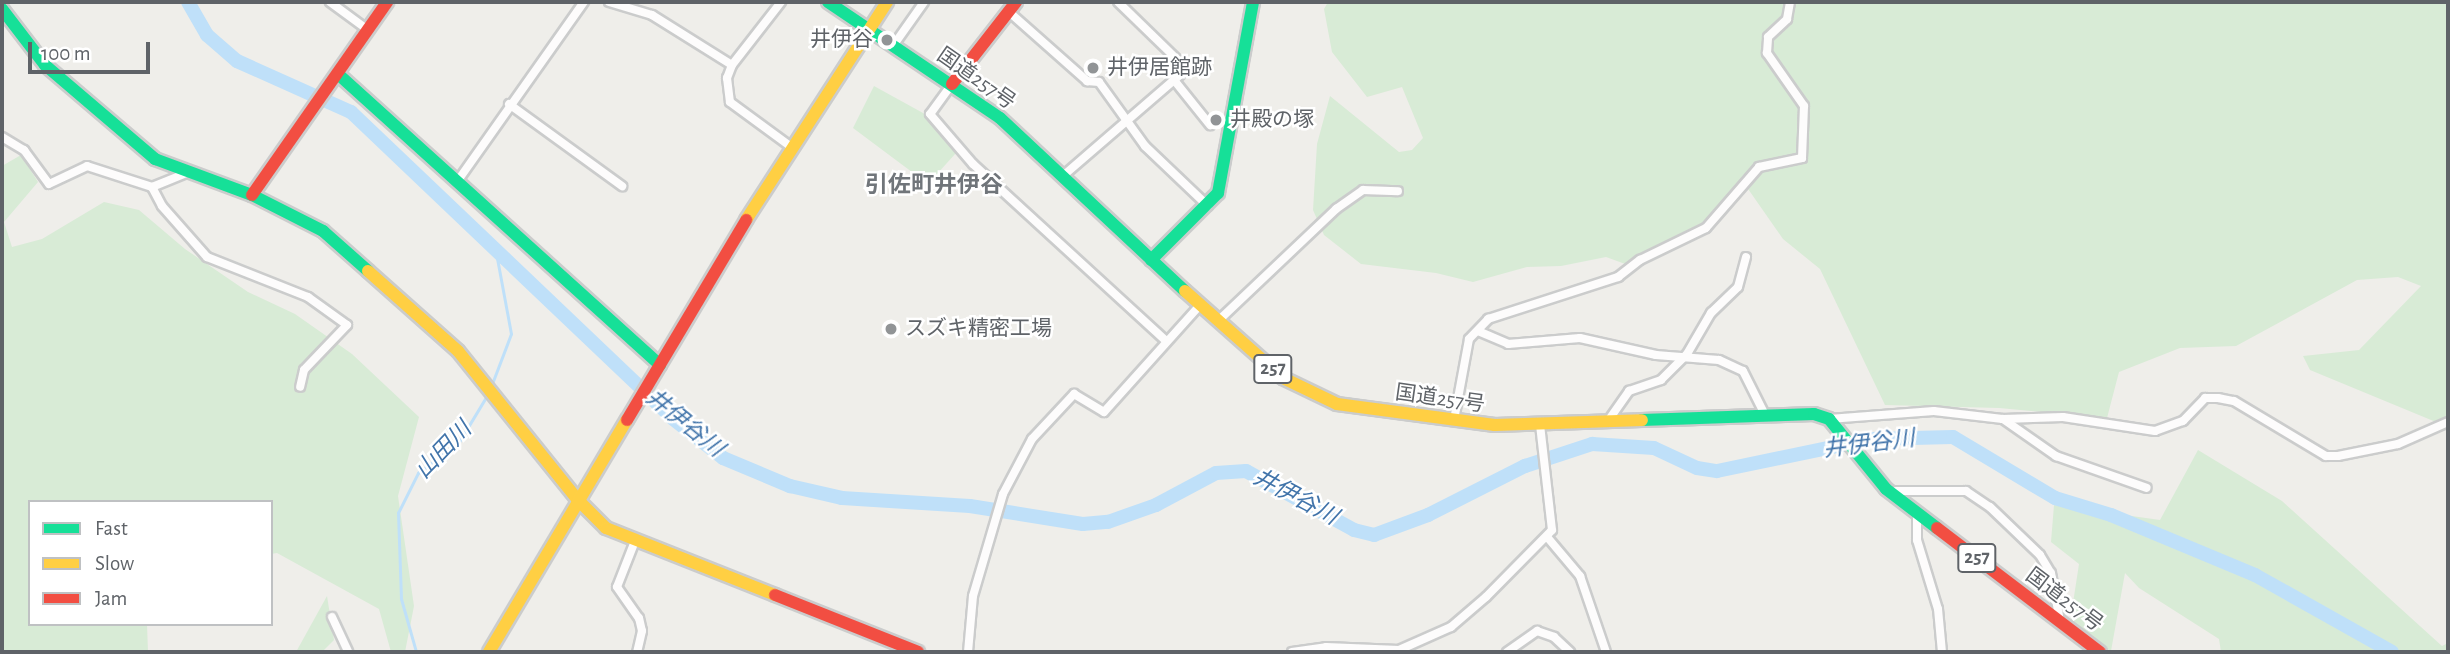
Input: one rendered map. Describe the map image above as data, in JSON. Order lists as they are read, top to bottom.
{
  "streets": {
    "main road": ["国道257号", "257"]
  },
  "districts": ["引佐町井伊谷"],
  "water": ["井伊谷川", "山田川"],
  "places": [
    "井伊谷",
    "井伊居館跡",
    "井殿の塚",
    "スズキ精密工場"
  ],
  "legend": ["Fast", "Slow", "Jam"],
  "scale_bar": "100 m"
}
